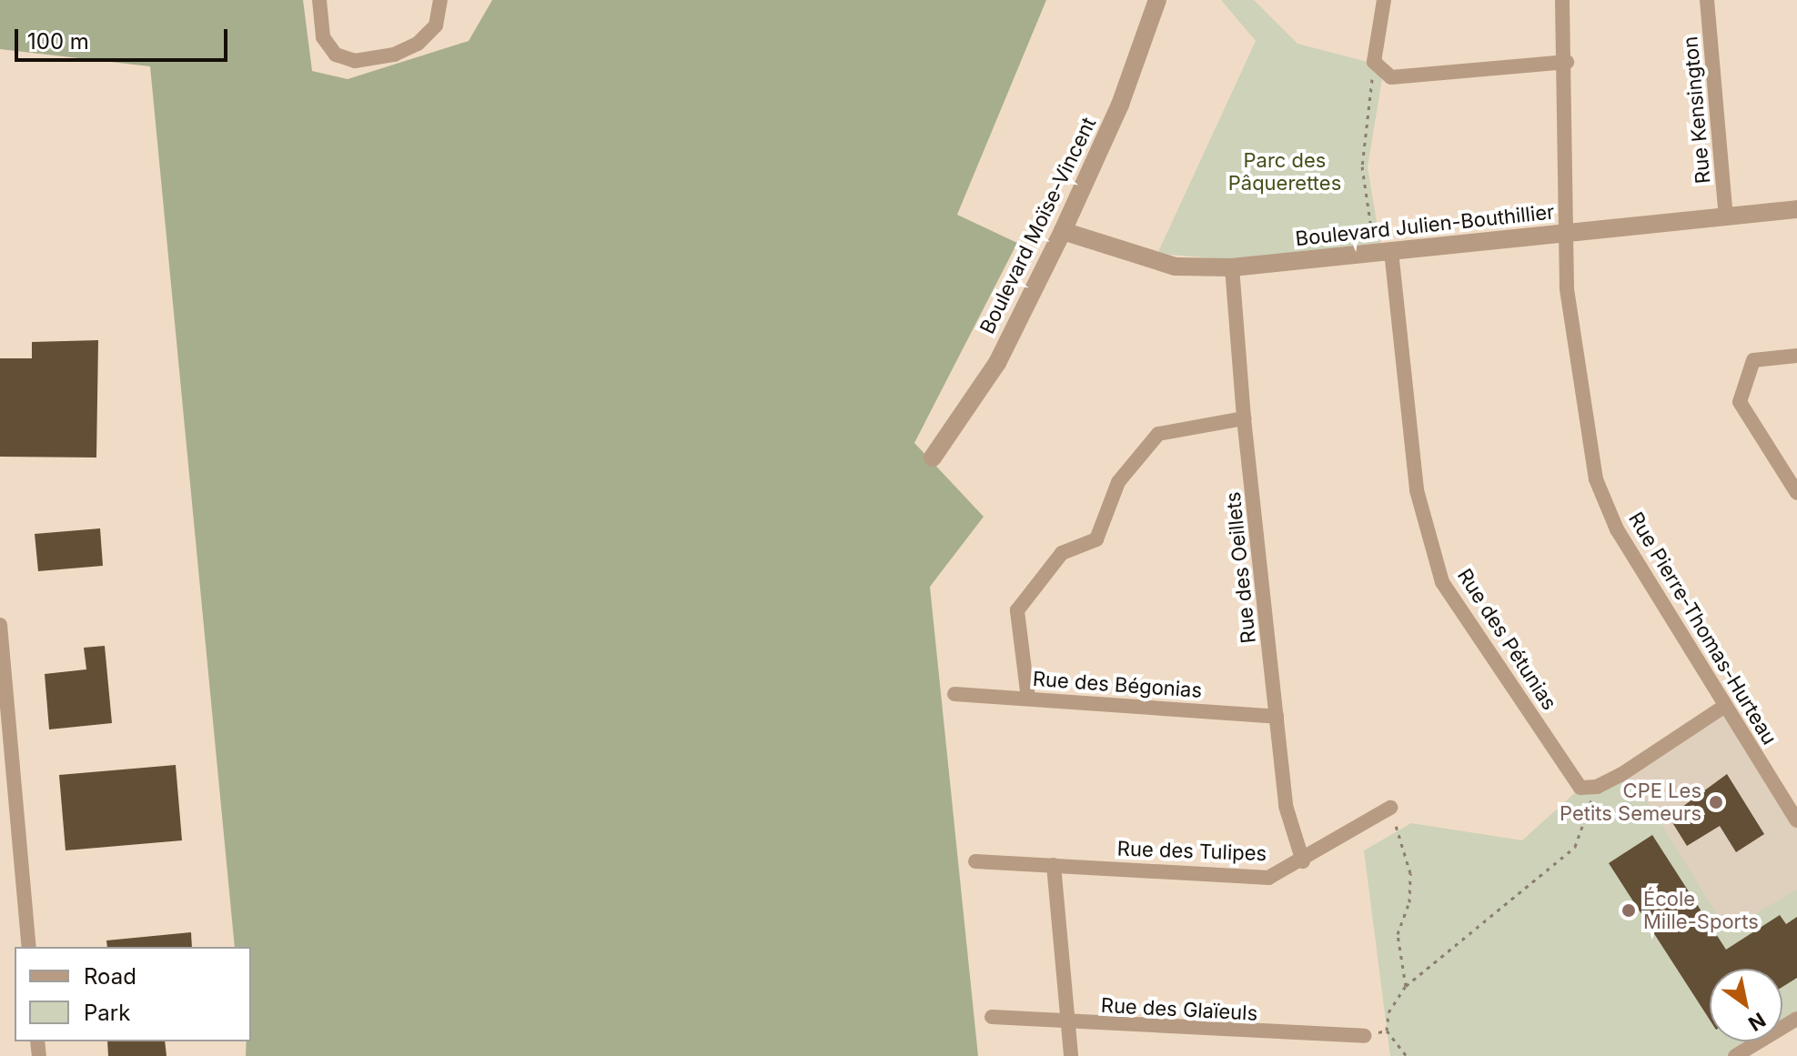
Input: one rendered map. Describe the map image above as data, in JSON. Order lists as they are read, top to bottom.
{
  "streets": {
    "street": [
      "Rue Kensington",
      "Boulevard Moïse-Vincent",
      "Boulevard Julien-Bouthillier",
      "Rue des Oeillets",
      "Rue Pierre-Thomas-Hurteau",
      "Rue des Pétunias",
      "Rue des Bégonias",
      "Rue des Tulipes",
      "Rue des Glaïeuls"
    ]
  },
  "crossings": [
    ["Rue Kensington", "Boulevard Julien-Bouthillier"],
    ["Boulevard Moïse-Vincent", "Boulevard Julien-Bouthillier"],
    ["Boulevard Julien-Bouthillier", "Rue des Oeillets"],
    ["Boulevard Julien-Bouthillier", "Rue Pierre-Thomas-Hurteau"],
    ["Boulevard Julien-Bouthillier", "Rue des Pétunias"],
    ["Rue des Oeillets", "Rue des Bégonias"],
    ["Rue des Oeillets", "Rue des Tulipes"]
  ],
  "parks": ["Parc des Pâquerettes"],
  "places": ["CPE Les Petits Semeurs", "École Mille-Sports"],
  "legend": ["Road", "Park"],
  "scale_bar": "100 m",
  "north": "bottom right"
}
